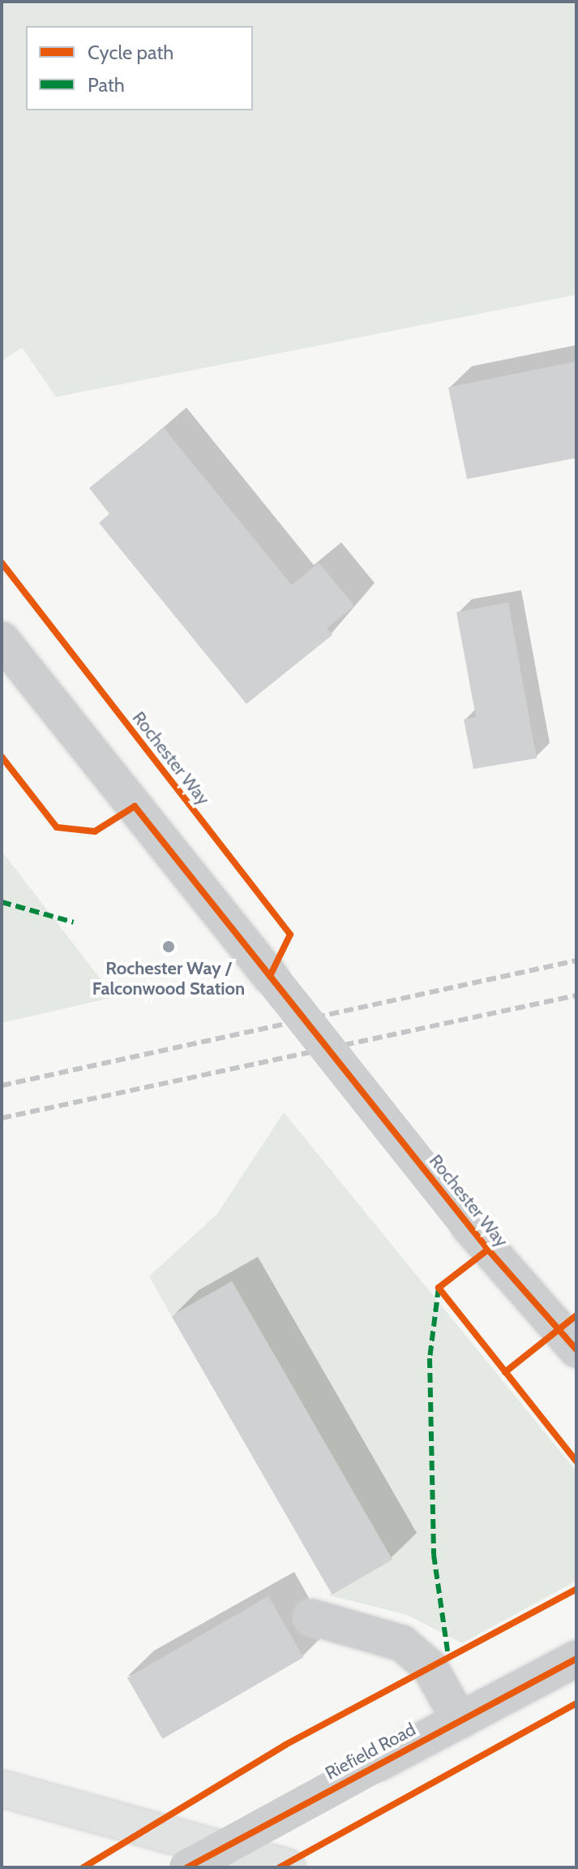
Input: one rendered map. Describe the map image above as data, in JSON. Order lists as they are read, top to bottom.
{
  "streets": {
    "street": ["Rochester Way", "Riefield Road"]
  },
  "places": ["Rochester Way / Falconwood Station"],
  "legend": ["Cycle path", "Path"]
}
